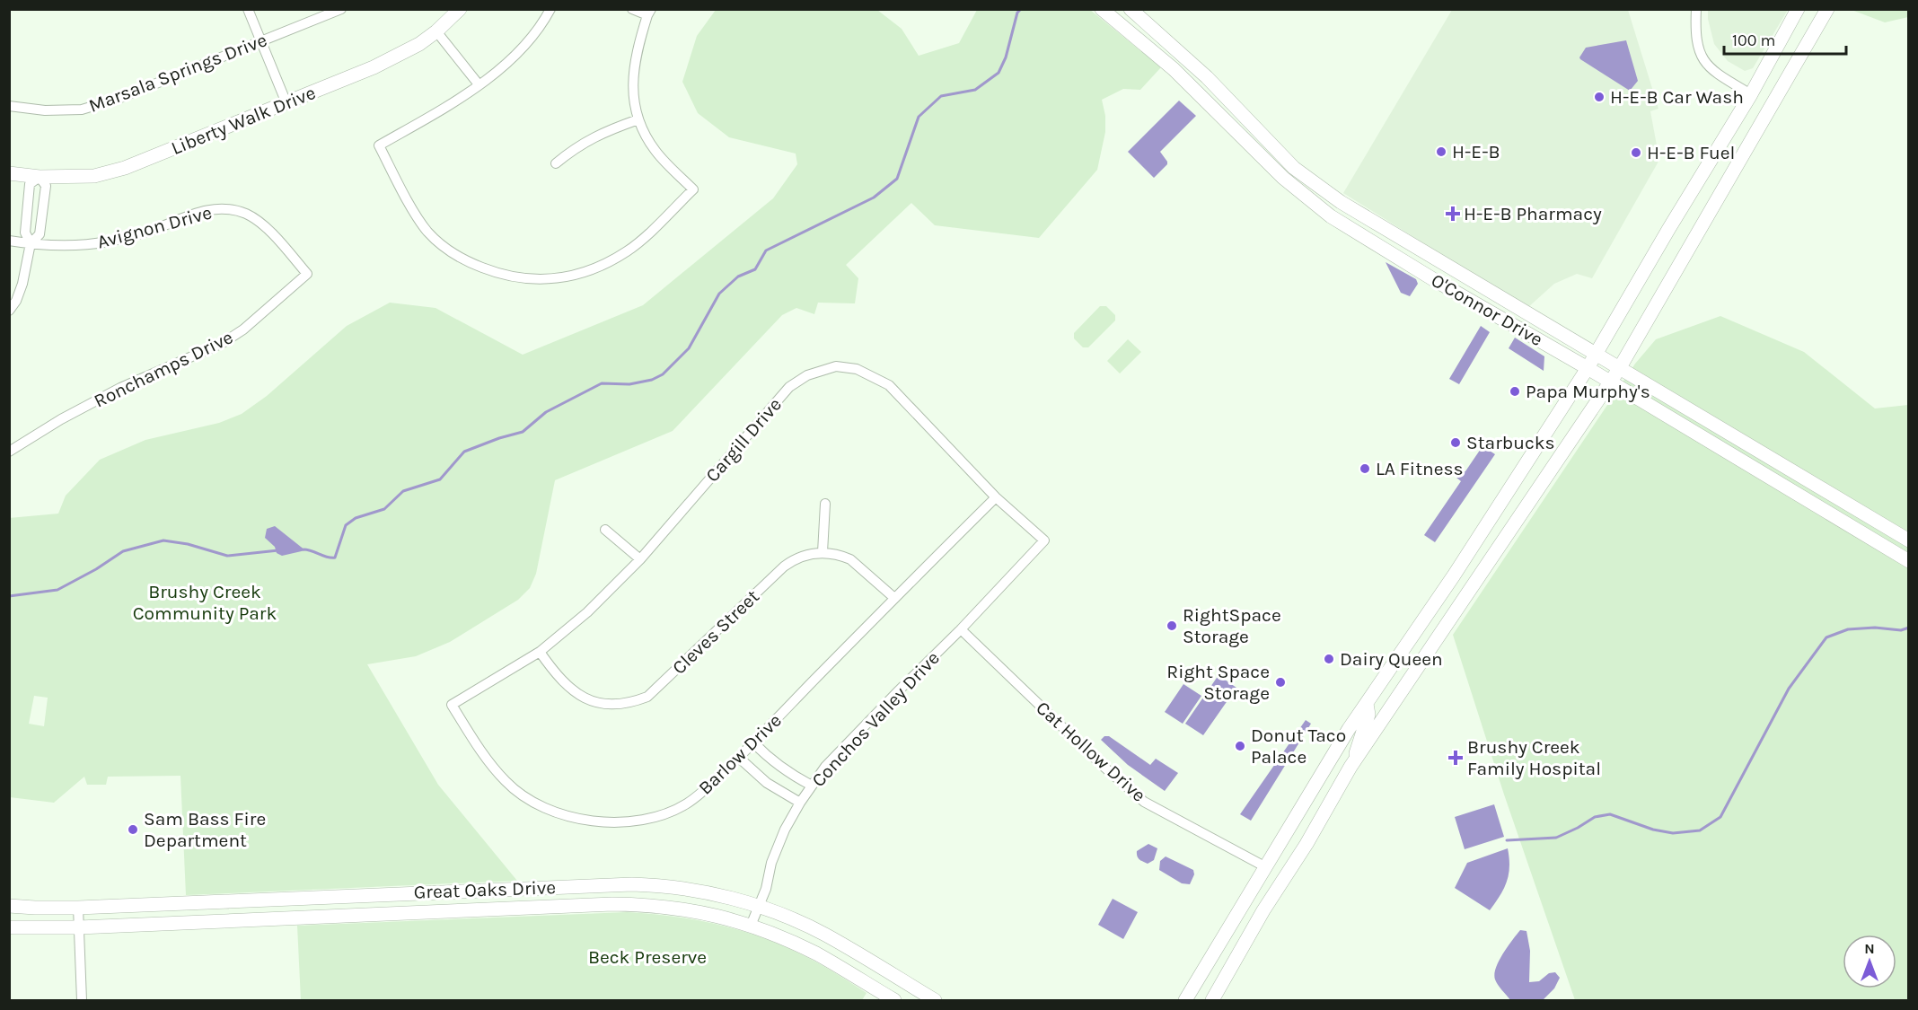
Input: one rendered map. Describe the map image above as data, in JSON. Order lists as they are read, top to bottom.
{
  "streets": {
    "main road": ["Liberty Walk Drive", "O'Connor Drive", "Great Oaks Drive"],
    "street": [
      "Marsala Springs Drive",
      "Avignon Drive",
      "Ronchamps Drive",
      "Cargill Drive",
      "Cleves Street",
      "Conchos Valley Drive",
      "Cat Hollow Drive",
      "Barlow Drive"
    ]
  },
  "crossings": [
    ["Avignon Drive", "Ronchamps Drive"],
    ["Cargill Drive", "Cleves Street"],
    ["Cargill Drive", "Conchos Valley Drive"],
    ["Cargill Drive", "Barlow Drive"],
    ["Cleves Street", "Barlow Drive"],
    ["Conchos Valley Drive", "Cat Hollow Drive"],
    ["Conchos Valley Drive", "Great Oaks Drive"]
  ],
  "parks": ["Brushy Creek Community Park", "Beck Preserve"],
  "places": {
    "other": [
      "H-E-B Car Wash",
      "H-E-B",
      "H-E-B Fuel",
      "Papa Murphy's",
      "Starbucks",
      "LA Fitness",
      "RightSpace Storage",
      "Dairy Queen",
      "Right Space Storage",
      "Donut Taco Palace",
      "Sam Bass Fire Department"
    ],
    "health": ["H-E-B Pharmacy", "Brushy Creek Family Hospital"]
  },
  "scale_bar": "100 m",
  "north": "top"
}
